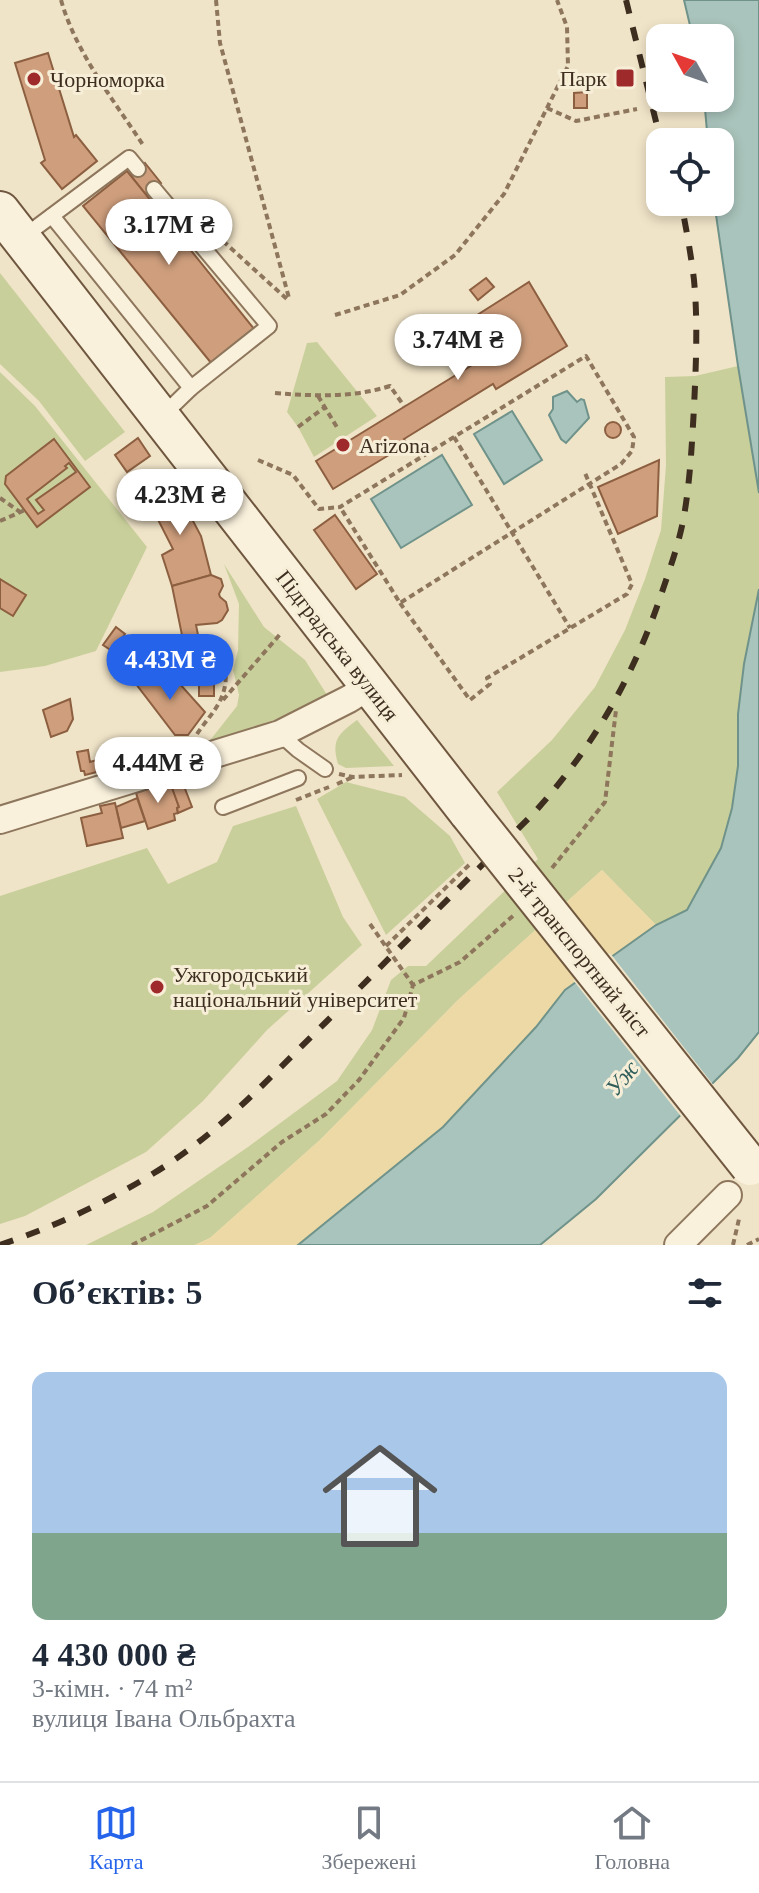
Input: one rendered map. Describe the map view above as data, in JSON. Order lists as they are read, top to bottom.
{
  "streets": {
    "main road": ["Підградська вулиця", "2-й транспортний міст"]
  },
  "crossings": [
    ["Підградська вулиця", "2-й транспортний міст"]
  ],
  "water": ["Уж"],
  "places": {
    "transit": ["Парк"],
    "other": ["Чорноморка", "Arizona", "Ужгородський національний університет"]
  },
  "north": "top left",
  "page": {
    "price": [
      "3.17M ₴",
      "3.74M ₴",
      "4.23M ₴",
      "4.43M ₴",
      "4.44M ₴"
    ],
    "heading": "Об’єктів: 5",
    "list": [
      {
        "name": "4 430 000 ₴",
        "note": "3-кімн. · 74 m² · вулиця Івана Ольбрахта"
      }
    ],
    "tabs": ["Карта", "Збережені", "Головна"]
  }
}
